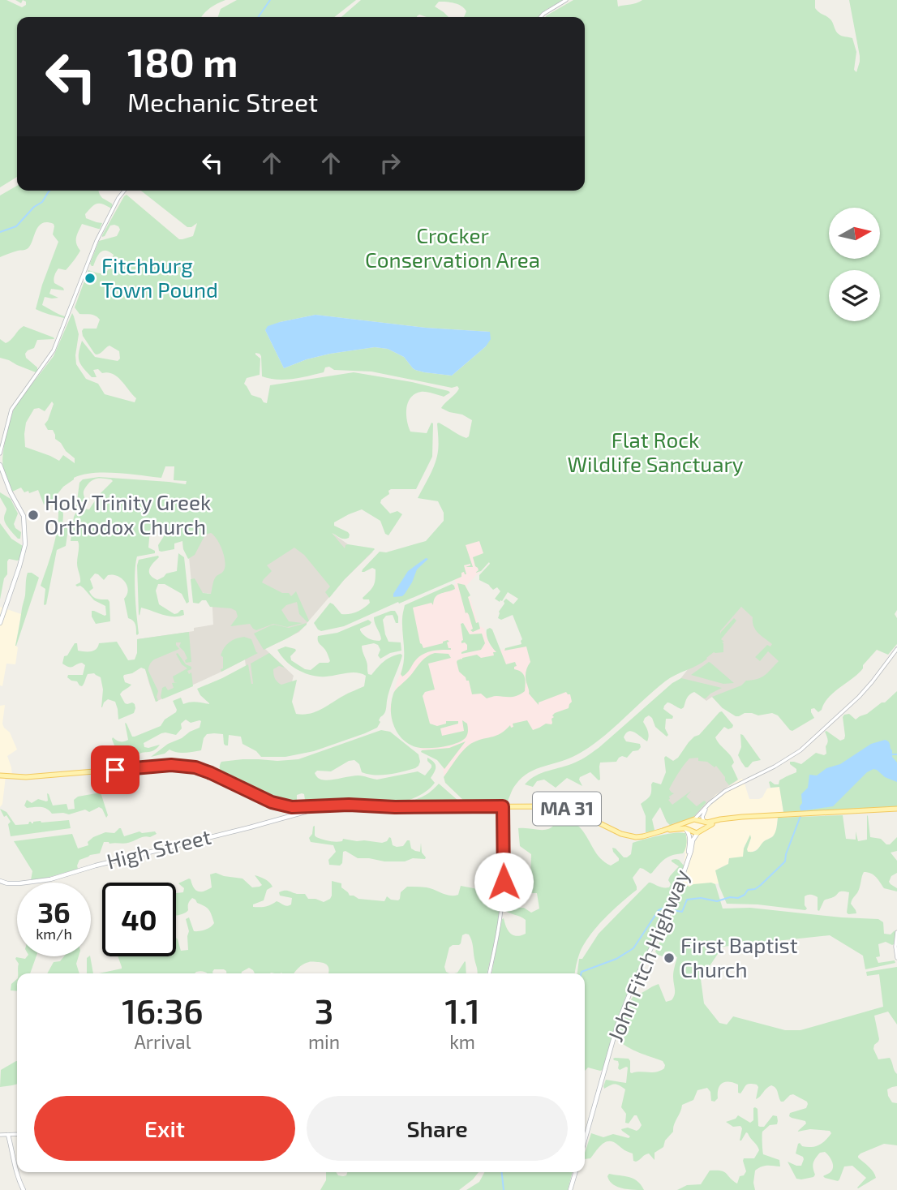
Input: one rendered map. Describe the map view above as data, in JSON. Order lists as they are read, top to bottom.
{
  "streets": {
    "main road": ["MA 31", "High Street", "John Fitch Highway"]
  },
  "crossings": [
    ["MA 31", "High Street"],
    ["MA 31", "John Fitch Highway"]
  ],
  "parks": ["Crocker Conservation Area", "Flat Rock Wildlife Sanctuary"],
  "places": ["Fitchburg Town Pound", "Holy Trinity Greek Orthodox Church", "First Baptist Church"],
  "north": "right",
  "page": {
    "turn": ["180 m", "Mechanic Street"],
    "speed": "36 km/h",
    "limit": "40",
    "eta": [
      "16:36",
      "Arrival",
      "3",
      "min",
      "1.1",
      "km"
    ],
    "buttons": ["Exit", "Share"]
  }
}
